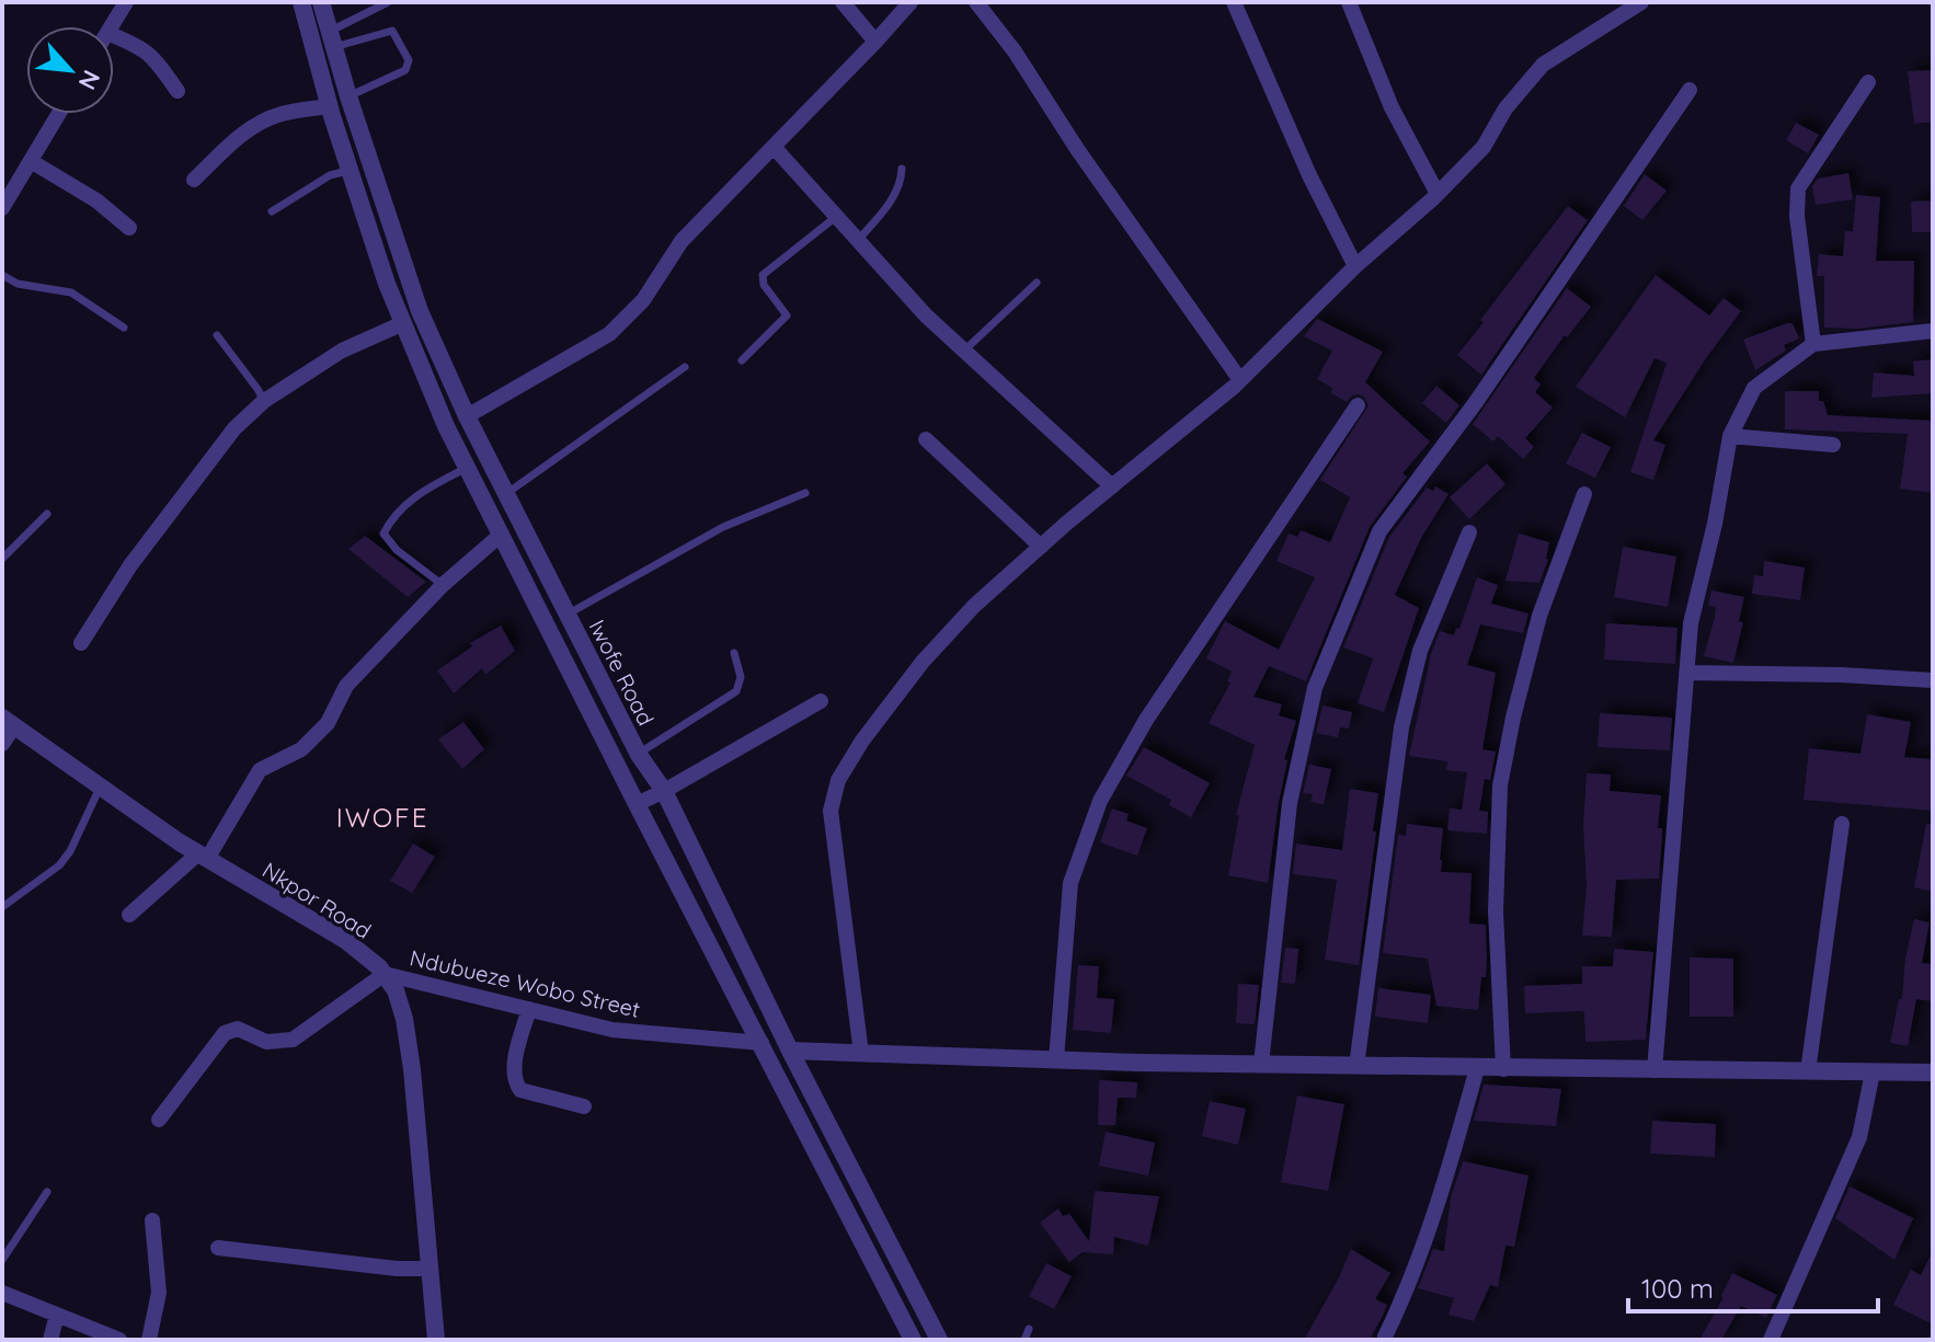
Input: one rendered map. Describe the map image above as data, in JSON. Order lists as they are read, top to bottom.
{
  "streets": {
    "street": ["Iwofe Road", "Nkpor Road", "Ndubueze Wobo Street"]
  },
  "crossings": [
    ["Iwofe Road", "Ndubueze Wobo Street"],
    ["Nkpor Road", "Ndubueze Wobo Street"]
  ],
  "districts": ["IWOFE"],
  "scale_bar": "100 m",
  "north": "bottom right"
}
